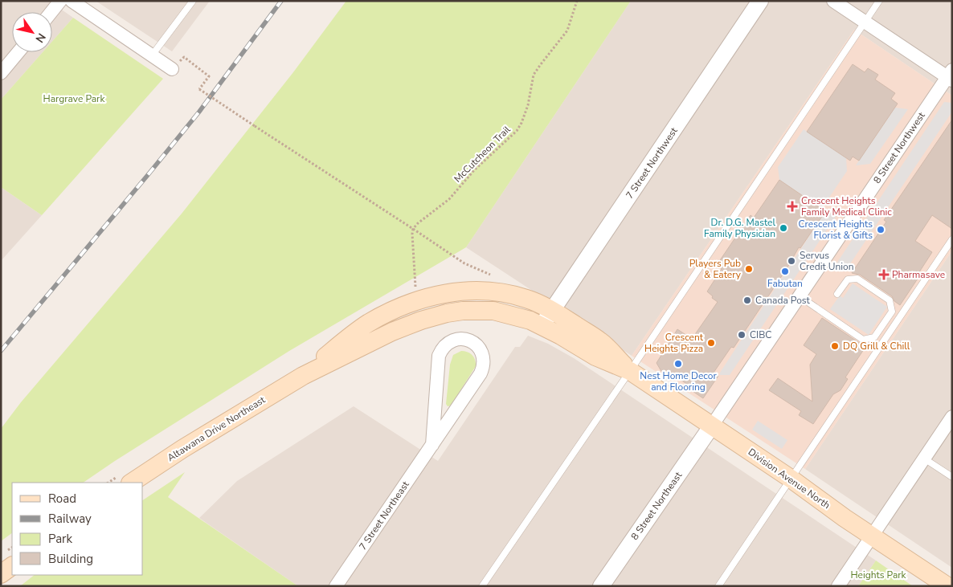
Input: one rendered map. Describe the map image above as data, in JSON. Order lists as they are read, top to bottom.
{
  "streets": {
    "main road": ["Altawana Drive Northeast", "Division Avenue North"],
    "street": [
      "8 Street Northwest",
      "7 Street Northwest",
      "8 Street Northeast",
      "7 Street Northeast"
    ],
    "path": ["McCutcheon Trail"]
  },
  "crossings": [
    ["8 Street Northwest", "Division Avenue North"],
    ["8 Street Northwest", "8 Street Northeast"],
    ["7 Street Northwest", "Division Avenue North"],
    ["Altawana Drive Northeast", "Division Avenue North"],
    ["Division Avenue North", "8 Street Northeast"]
  ],
  "parks": ["Hargrave Park", "Heights Park"],
  "places": {
    "health": ["Crescent Heights Family Medical Clinic", "Pharmasave"],
    "other": [
      "Dr. D.G. Mastel Family Physician",
      "Crescent Heights Florist & Gifts",
      "Servus Credit Union",
      "Players Pub & Eatery",
      "Fabutan",
      "Canada Post",
      "CIBC",
      "Crescent Heights Pizza",
      "DQ Grill & Chill",
      "Nest Home Decor and Flooring"
    ]
  },
  "legend": [
    "Road",
    "Railway",
    "Park",
    "Building"
  ],
  "north": "bottom right"
}
